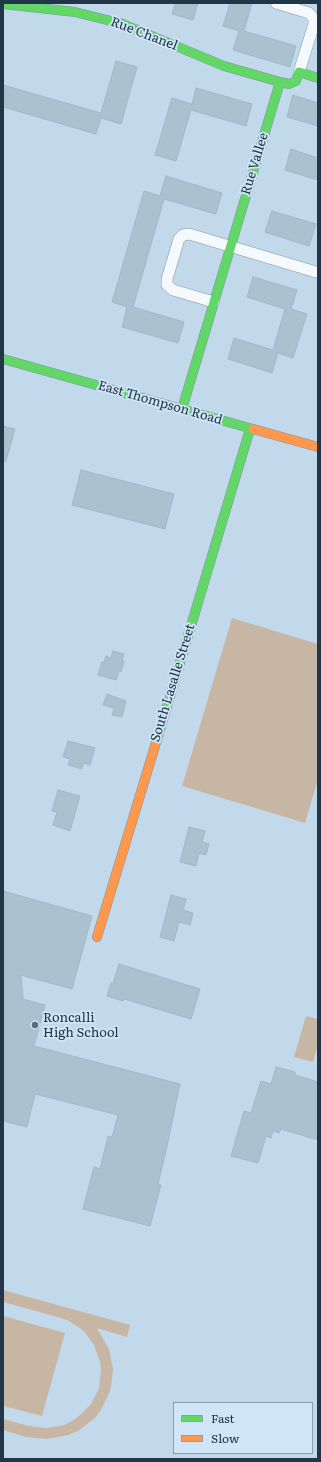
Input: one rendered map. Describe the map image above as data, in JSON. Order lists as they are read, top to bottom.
{
  "streets": {
    "street": [
      "Rue Chanel",
      "Rue Vallee",
      "East Thompson Road",
      "South Lasalle Street"
    ]
  },
  "crossings": [
    ["Rue Chanel", "Rue Vallee"],
    ["Rue Vallee", "East Thompson Road"],
    ["East Thompson Road", "South Lasalle Street"]
  ],
  "places": ["Roncalli High School"],
  "legend": ["Fast", "Slow"]
}
